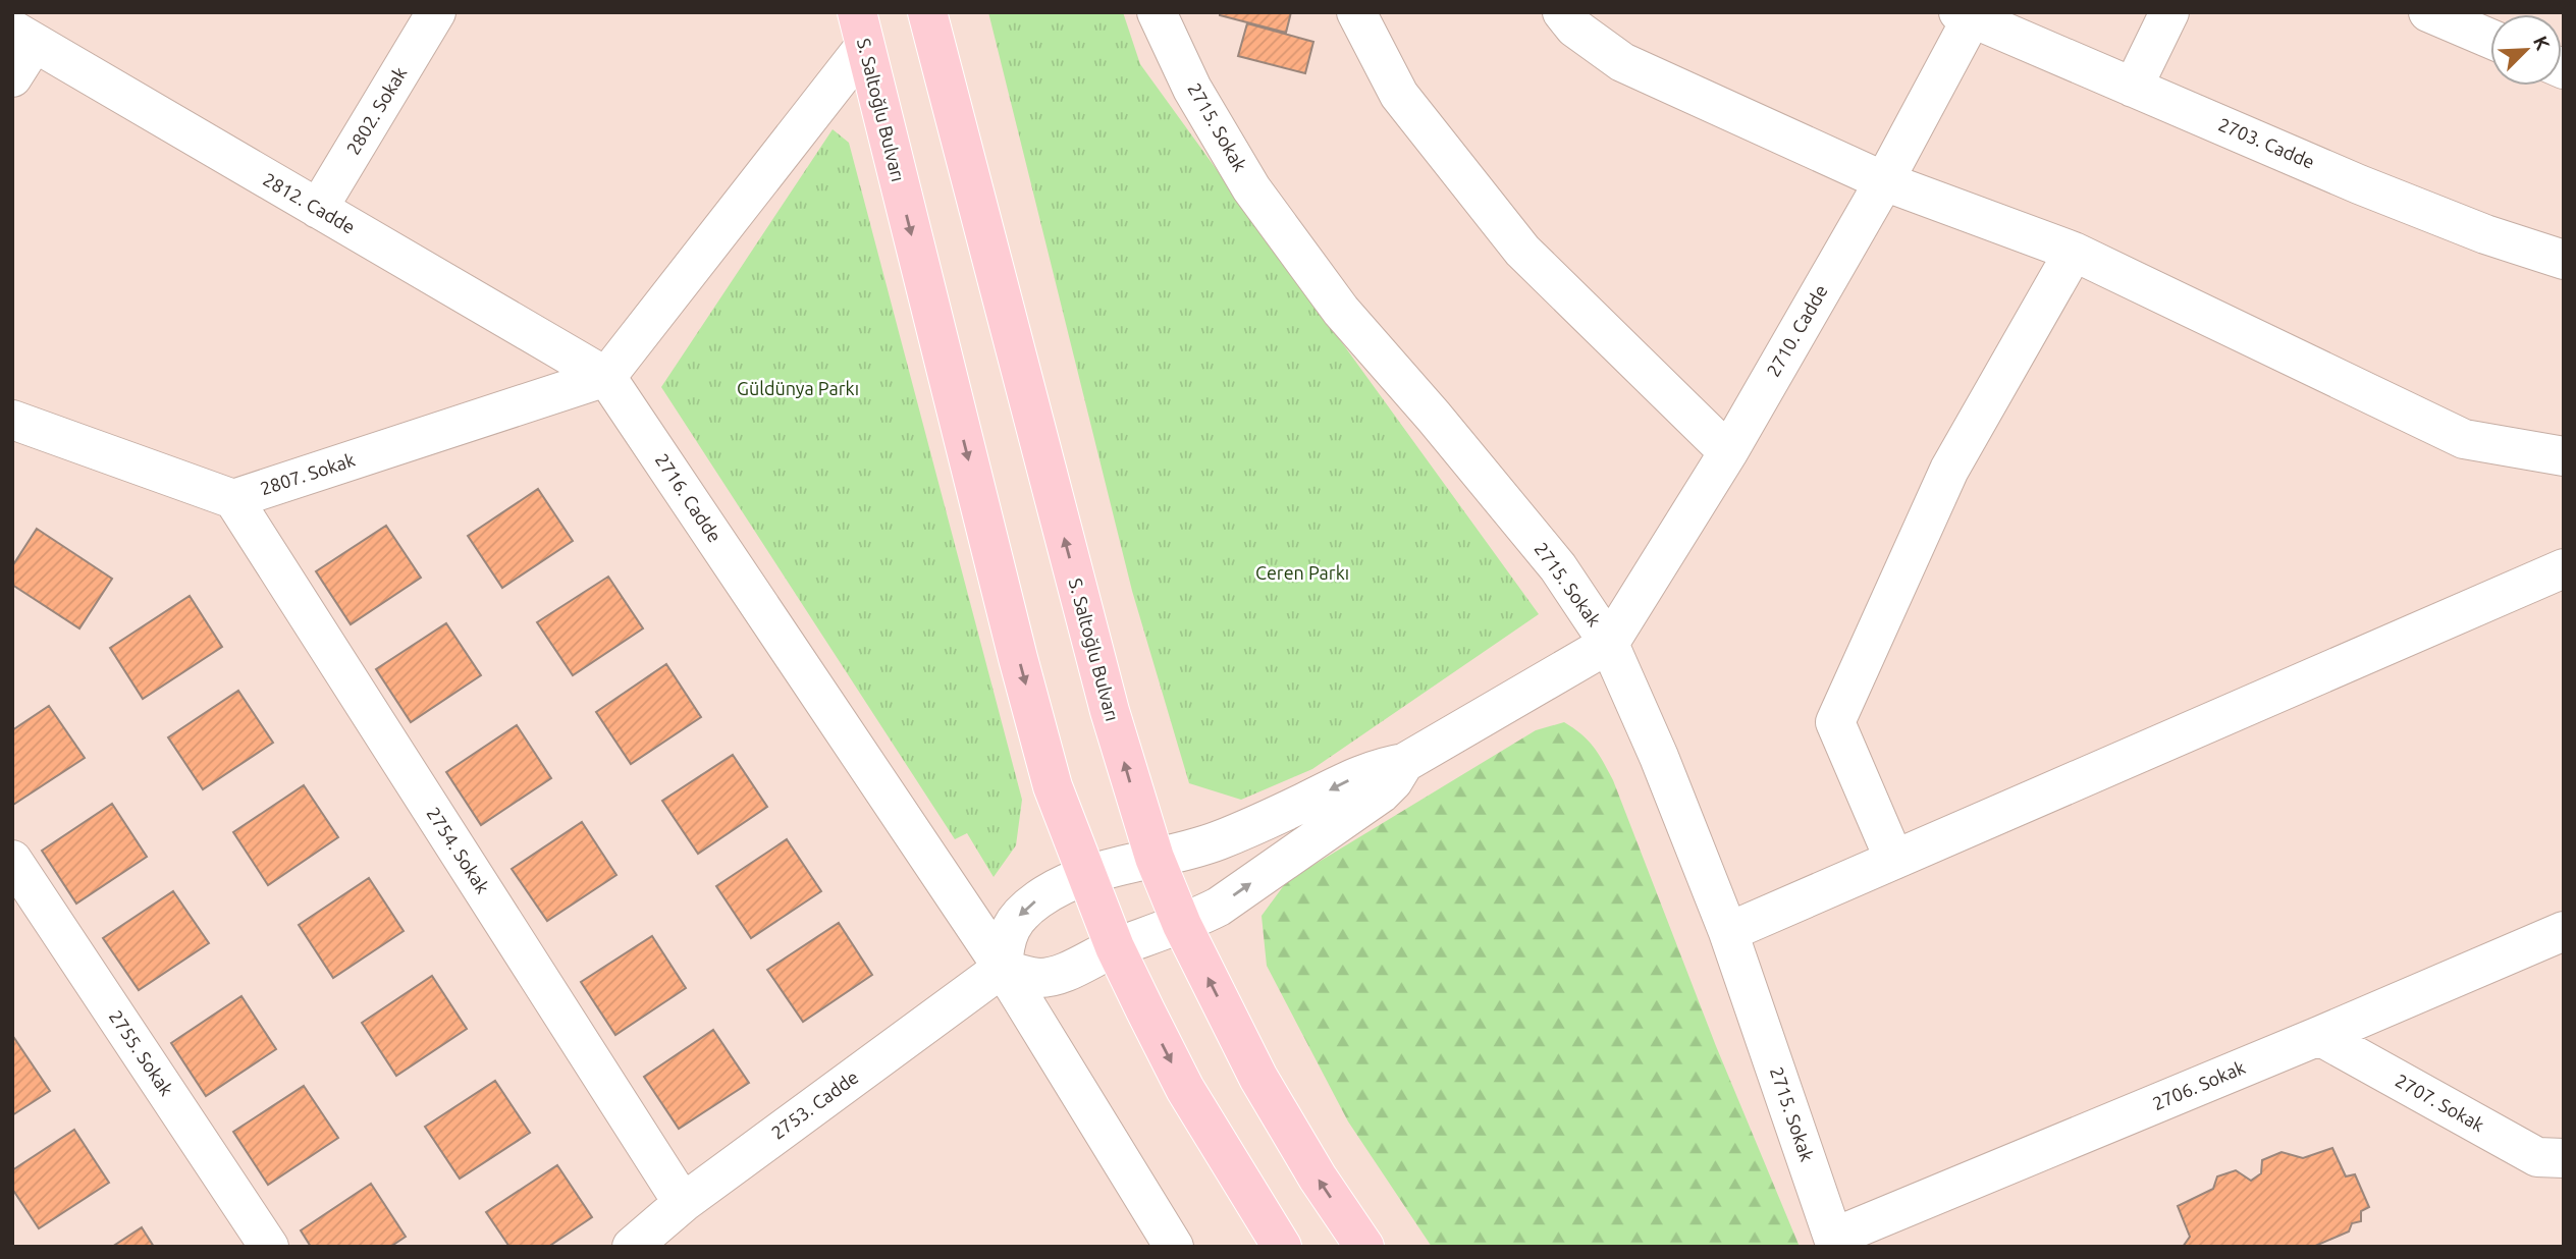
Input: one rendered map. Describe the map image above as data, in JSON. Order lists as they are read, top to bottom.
{
  "streets": {
    "main road": ["S. Saltoğlu Bulvarı"],
    "street": [
      "2802. Sokak",
      "2715. Sokak",
      "2703. Cadde",
      "2812. Cadde",
      "2710. Cadde",
      "2807. Sokak",
      "2716. Cadde",
      "2754. Sokak",
      "2755. Sokak",
      "2706. Sokak",
      "2707. Sokak",
      "2753. Cadde"
    ]
  },
  "crossings": [
    ["2802. Sokak", "2812. Cadde"],
    ["2715. Sokak", "2710. Cadde"],
    ["2715. Sokak", "2706. Sokak"],
    ["2703. Cadde", "2710. Cadde"],
    ["2812. Cadde", "2807. Sokak"],
    ["2812. Cadde", "2716. Cadde"],
    ["2807. Sokak", "2716. Cadde"],
    ["2807. Sokak", "2754. Sokak"],
    ["2716. Cadde", "2753. Cadde"],
    ["2754. Sokak", "2753. Cadde"],
    ["2706. Sokak", "2707. Sokak"]
  ],
  "parks": ["Güldünya Parkı", "Ceren Parkı"],
  "north": "top right"
}
